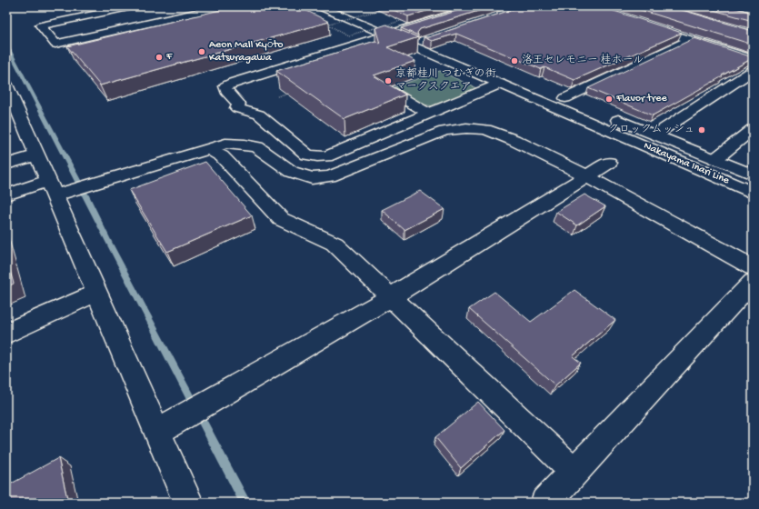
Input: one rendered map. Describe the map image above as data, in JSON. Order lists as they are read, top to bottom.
{
  "streets": {
    "street": ["Nakayama Inari Line"]
  },
  "places": [
    "Aeon Mall Kyōto Katsuragawa",
    "F",
    "洛王セレモニー 桂ホール",
    "京都桂川 つむぎの街 マークスクエア",
    "Flavor tree",
    "クロックムッシュ"
  ]
}
